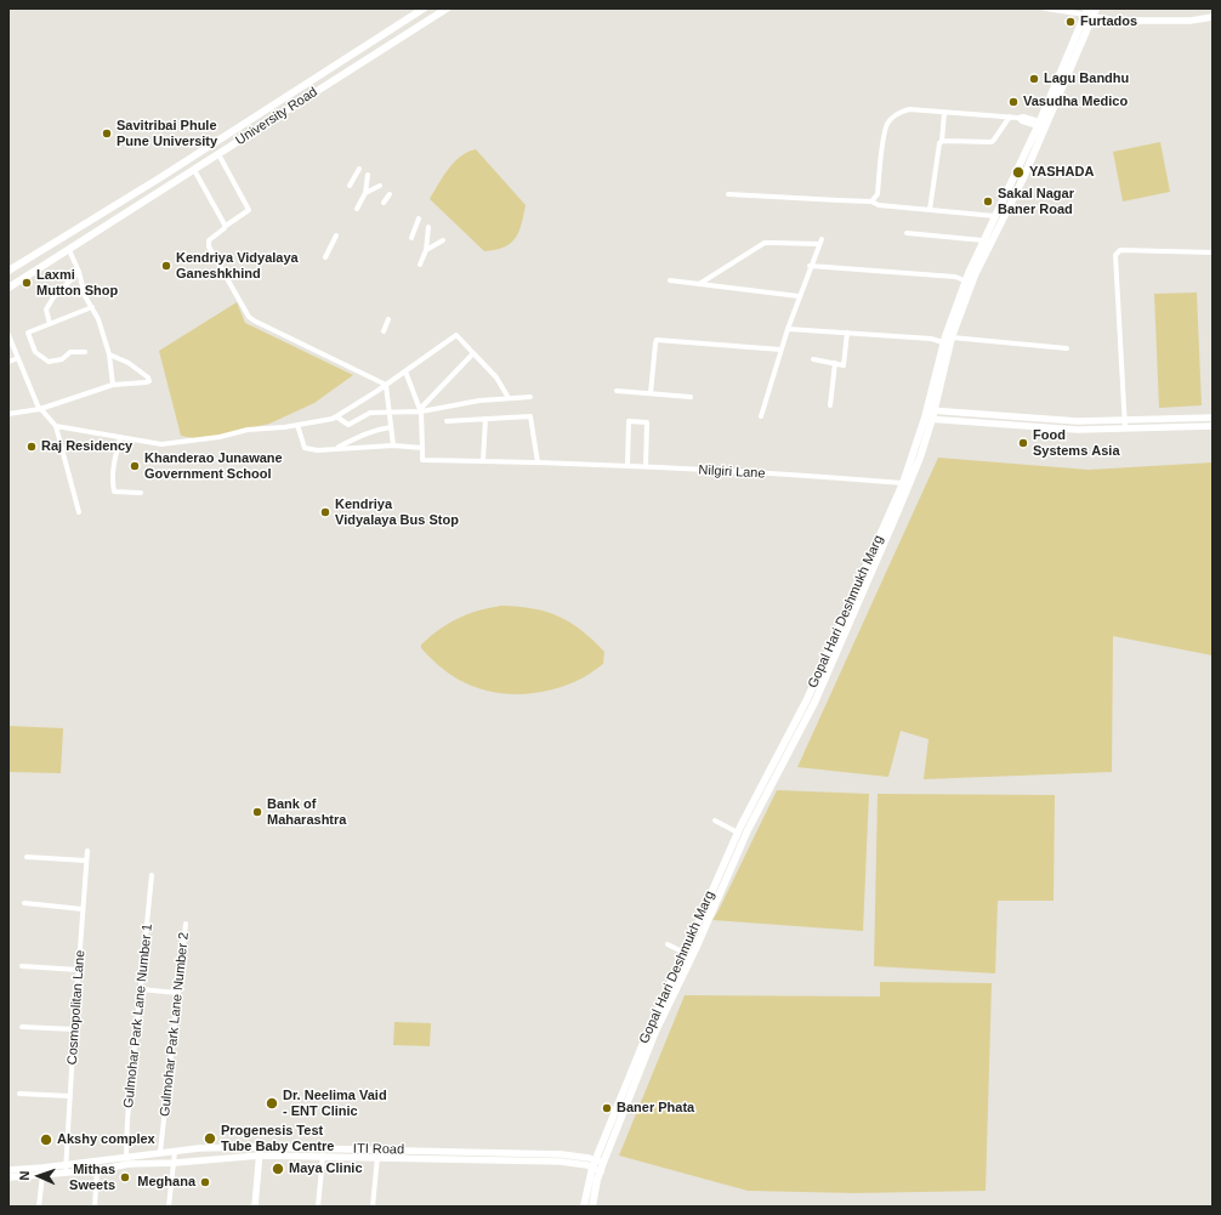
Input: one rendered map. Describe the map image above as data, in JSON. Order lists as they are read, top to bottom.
{
  "streets": {
    "main road": ["University Road", "Gopal Hari Deshmukh Marg", "ITI Road"],
    "street": [
      "Nilgiri Lane",
      "Cosmopolitan Lane",
      "Gulmohar Park Lane Number 1",
      "Gulmohar Park Lane Number 2"
    ]
  },
  "crossings": [
    ["Nilgiri Lane", "Gopal Hari Deshmukh Marg"],
    ["Gopal Hari Deshmukh Marg", "ITI Road"],
    ["Cosmopolitan Lane", "ITI Road"],
    ["Gulmohar Park Lane Number 1", "ITI Road"],
    ["Gulmohar Park Lane Number 2", "ITI Road"]
  ],
  "places": [
    "Furtados",
    "Lagu Bandhu",
    "Vasudha Medico",
    "Savitribai Phule Pune University",
    "YASHADA",
    "Sakal Nagar Baner Road",
    "Kendriya Vidyalaya Ganeshkhind",
    "Laxmi Mutton Shop",
    "Food Systems Asia",
    "Raj Residency",
    "Khanderao Junawane Government School",
    "Kendriya Vidyalaya Bus Stop",
    "Bank of Maharashtra",
    "Dr. Neelima Vaid - ENT Clinic",
    "Baner Phata",
    "Progenesis Test Tube Baby Centre",
    "Akshy complex",
    "Maya Clinic",
    "Mithas Sweets",
    "Meghana"
  ],
  "north": "left"
}
